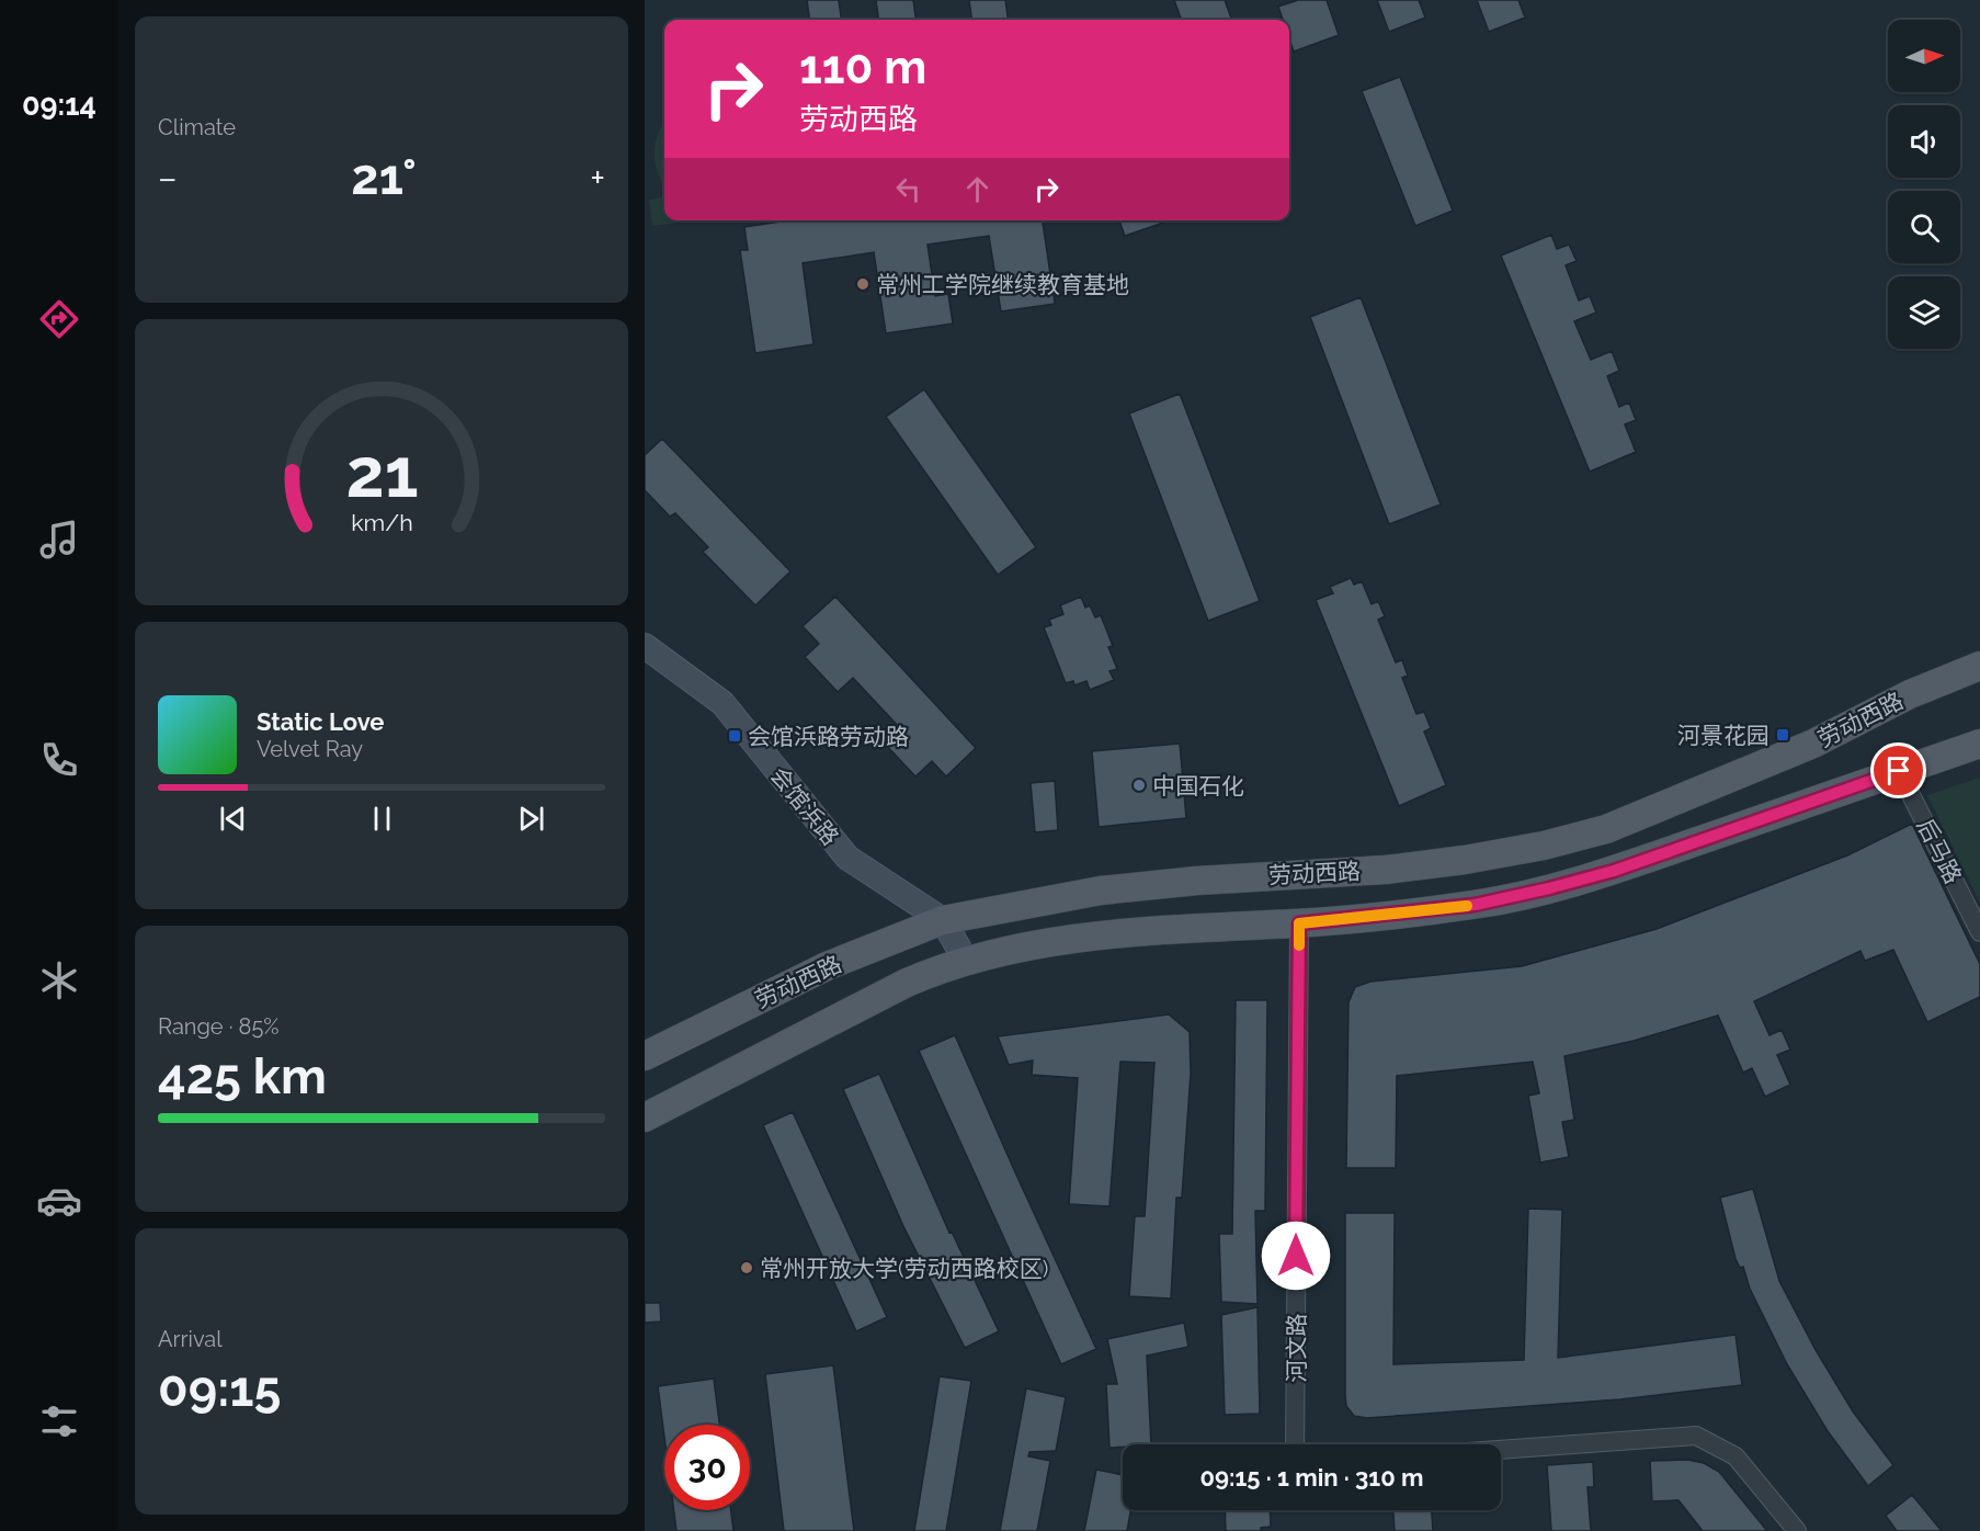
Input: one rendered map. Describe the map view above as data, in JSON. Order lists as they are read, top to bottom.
{
  "streets": {
    "main road": ["劳动西路"],
    "street": ["会馆浜路", "后马路", "河文路"]
  },
  "crossings": [
    ["劳动西路", "会馆浜路"],
    ["劳动西路", "后马路"],
    ["劳动西路", "河文路"]
  ],
  "places": {
    "other": ["常州工学院继续教育基地", "中国石化", "常州开放大学(劳动西路校区)"],
    "transit": ["河景花园", "会馆浜路劳动路"]
  },
  "north": "right",
  "page": {
    "tabs": "09:14",
    "tile": [
      "Climate",
      ["Range · 85%", "425 km"],
      ["Arrival", "09:15"]
    ],
    "turn": ["110 m", "劳动西路"],
    "heat": ["−", "21°", "+"],
    "song": ["Static Love", "Velvet Ray"],
    "limit": "30",
    "trip": "09:15 · 1 min · 310 m",
    "gauge": ["21", "km/h"]
  }
}
